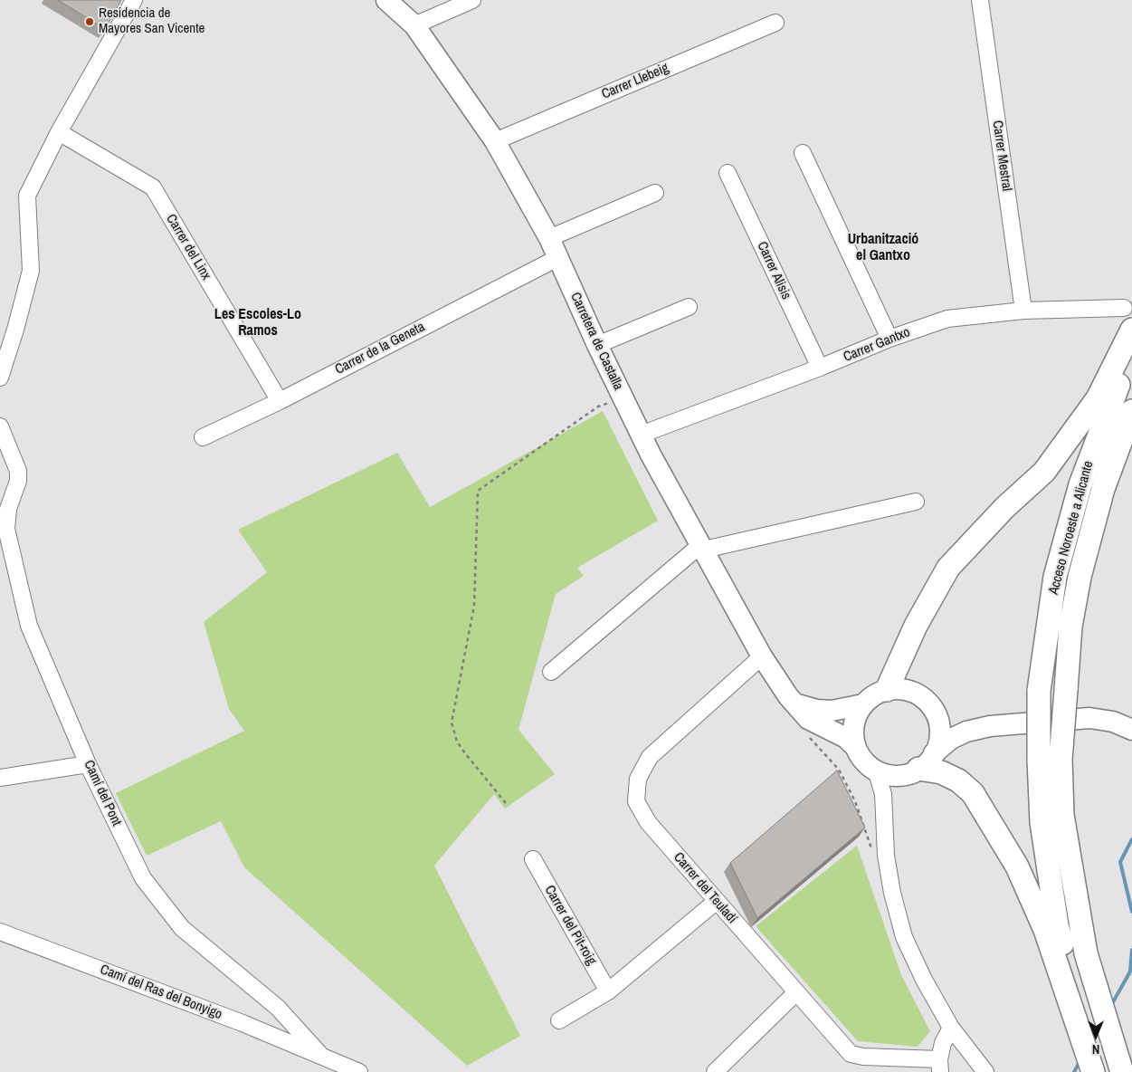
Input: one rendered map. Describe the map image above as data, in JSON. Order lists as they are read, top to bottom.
{
  "streets": {
    "highway": ["Acceso Noroeste a Alicante"],
    "main road": ["Carretera de Castalla"],
    "street": [
      "Carrer Llebeig",
      "Carrer Mestral",
      "Carrer del Linx",
      "Carrer Alisis",
      "Carrer Gantxo",
      "Carrer de la Geneta",
      "Camí del Pont",
      "Carrer del Teuladí",
      "Carrer del Pit-roig",
      "Camí del Ras del Bonyigo"
    ]
  },
  "crossings": [
    ["Carrer Llebeig", "Carretera de Castalla"],
    ["Carrer Mestral", "Carrer Gantxo"],
    ["Carrer del Linx", "Carrer de la Geneta"],
    ["Carrer Alisis", "Carrer Gantxo"],
    ["Carretera de Castalla", "Carrer Gantxo"],
    ["Carretera de Castalla", "Carrer de la Geneta"],
    ["Carretera de Castalla", "Carrer del Teuladí"],
    ["Camí del Pont", "Camí del Ras del Bonyigo"]
  ],
  "districts": ["Urbanització el Gantxo", "Les Escoles-Lo Ramos"],
  "places": ["Residencia de Mayores San Vicente"],
  "north": "bottom"
}
